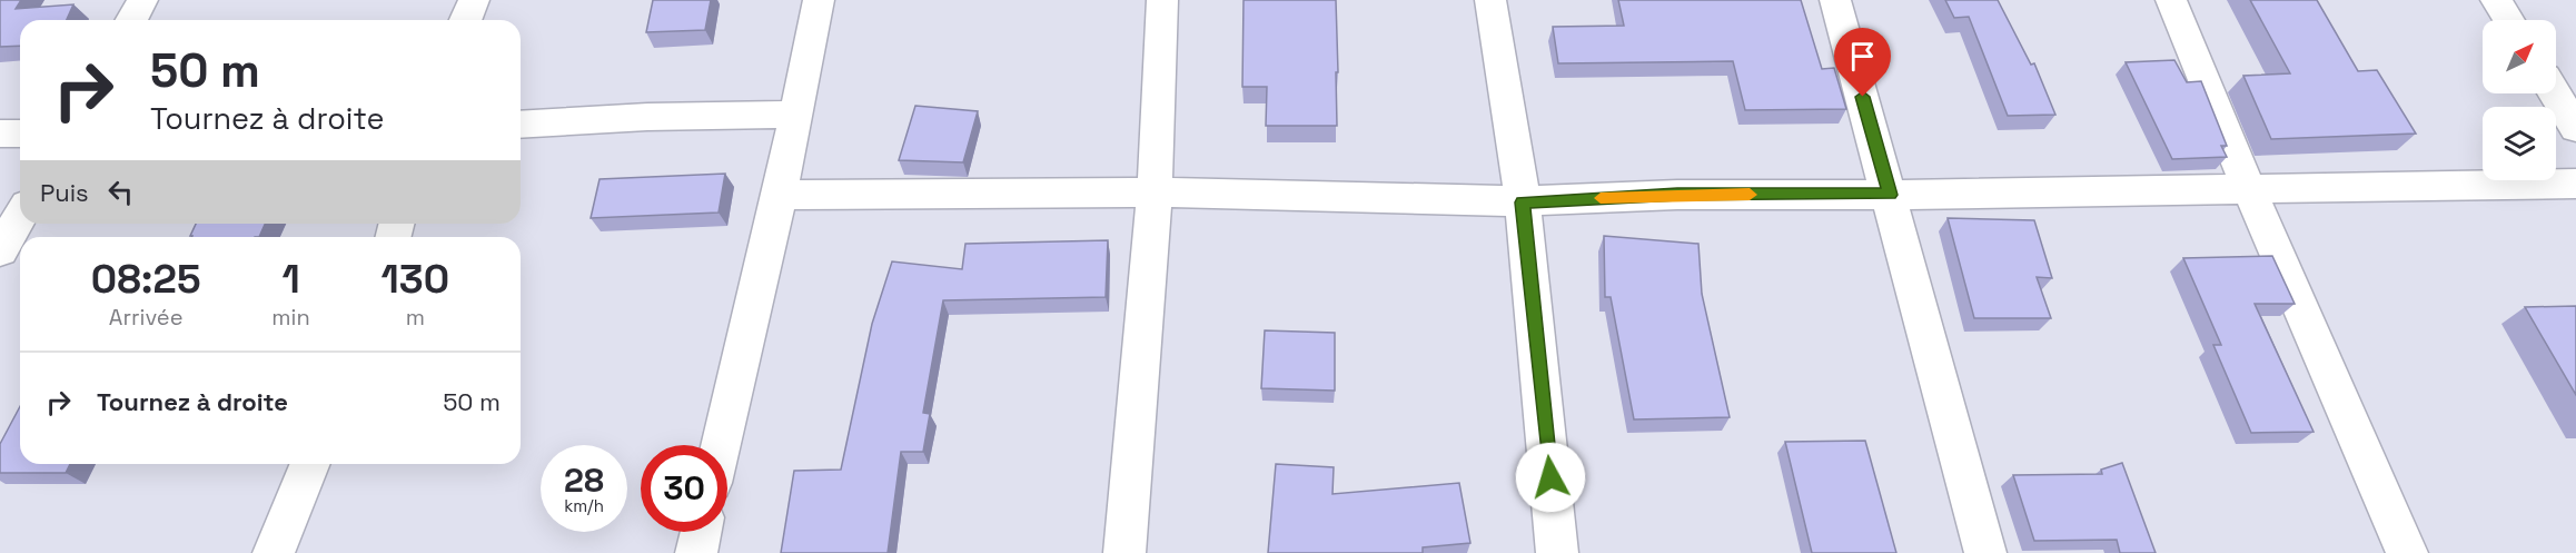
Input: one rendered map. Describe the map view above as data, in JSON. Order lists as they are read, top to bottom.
{
  "north": "top right",
  "page": {
    "turn": ["50 m", "Tournez à droite"],
    "then": "Puis",
    "eta": [
      "08:25",
      "Arrivée",
      "1",
      "min",
      "130",
      "m"
    ],
    "list": [
      {
        "name": "Tournez à droite",
        "value": "50 m"
      }
    ],
    "speed": "28 km/h",
    "limit": "30"
  }
}
